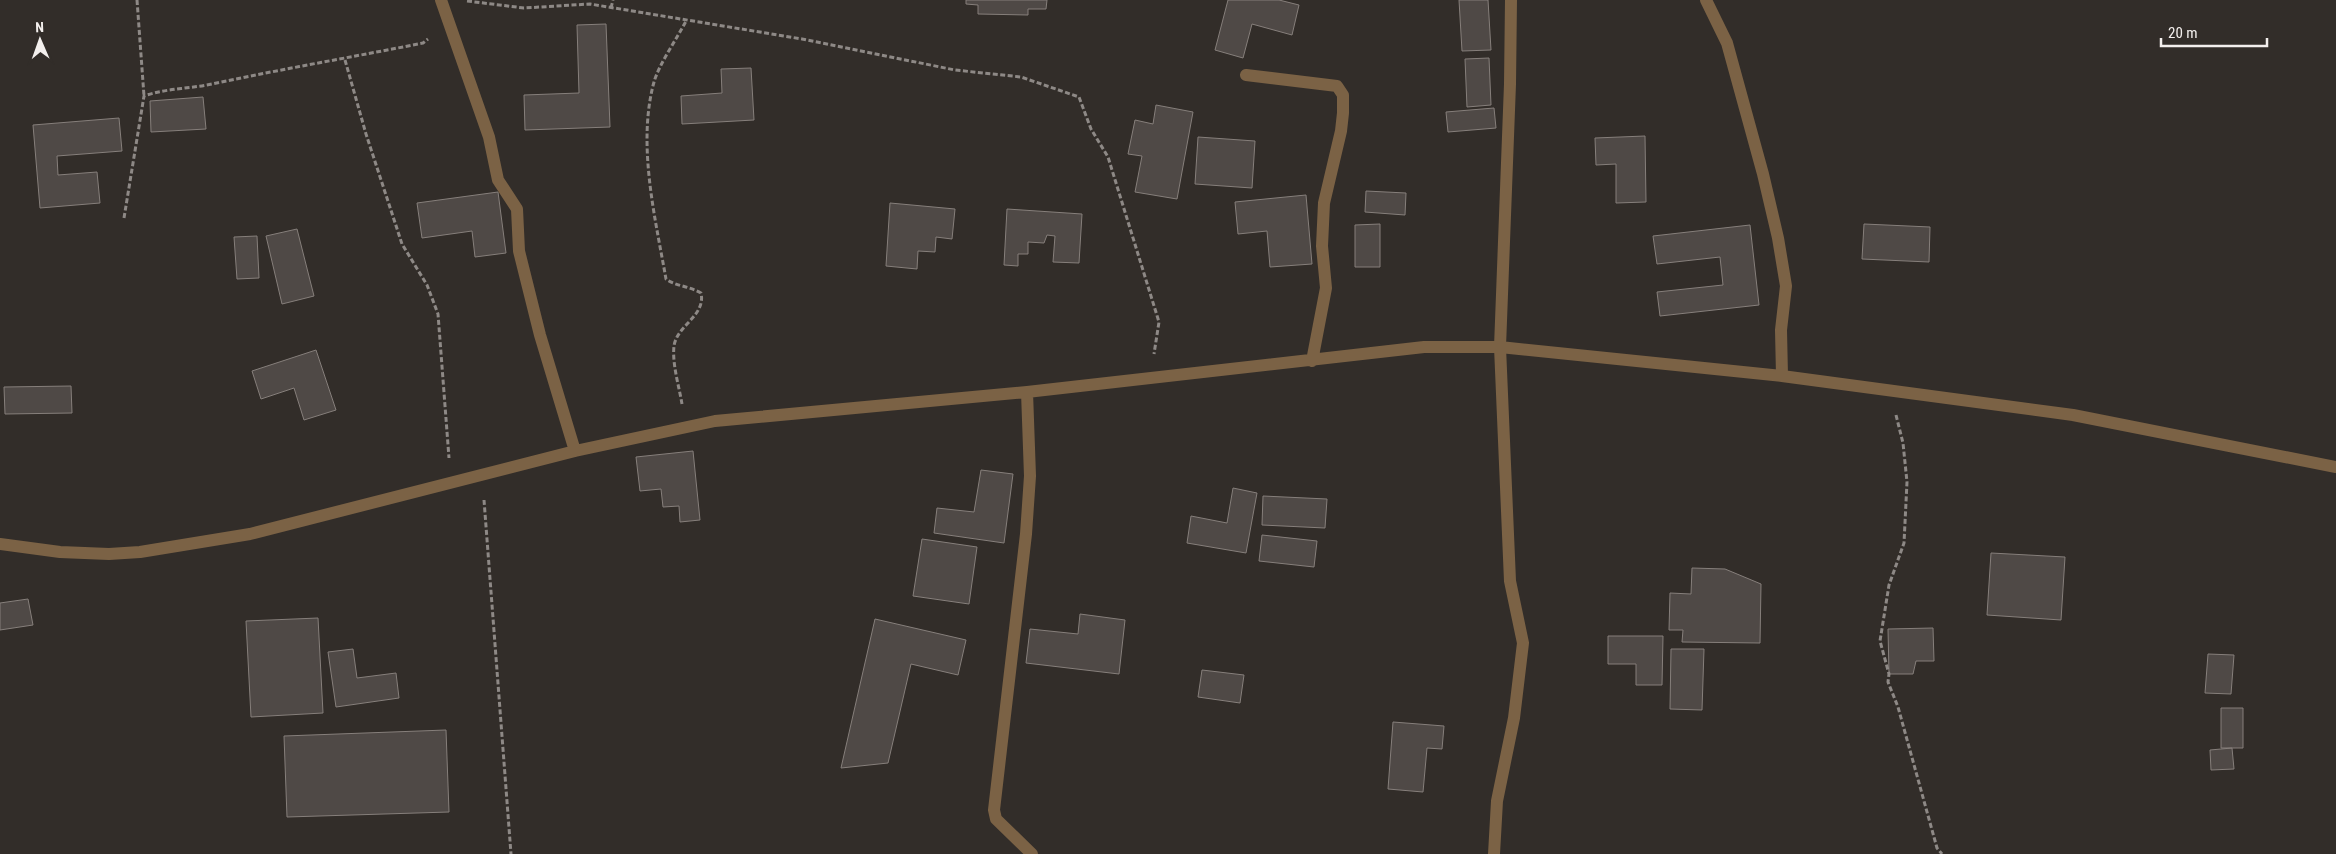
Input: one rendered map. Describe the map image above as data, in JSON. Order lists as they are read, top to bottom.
{
  "scale_bar": "20 m",
  "north": "top"
}
